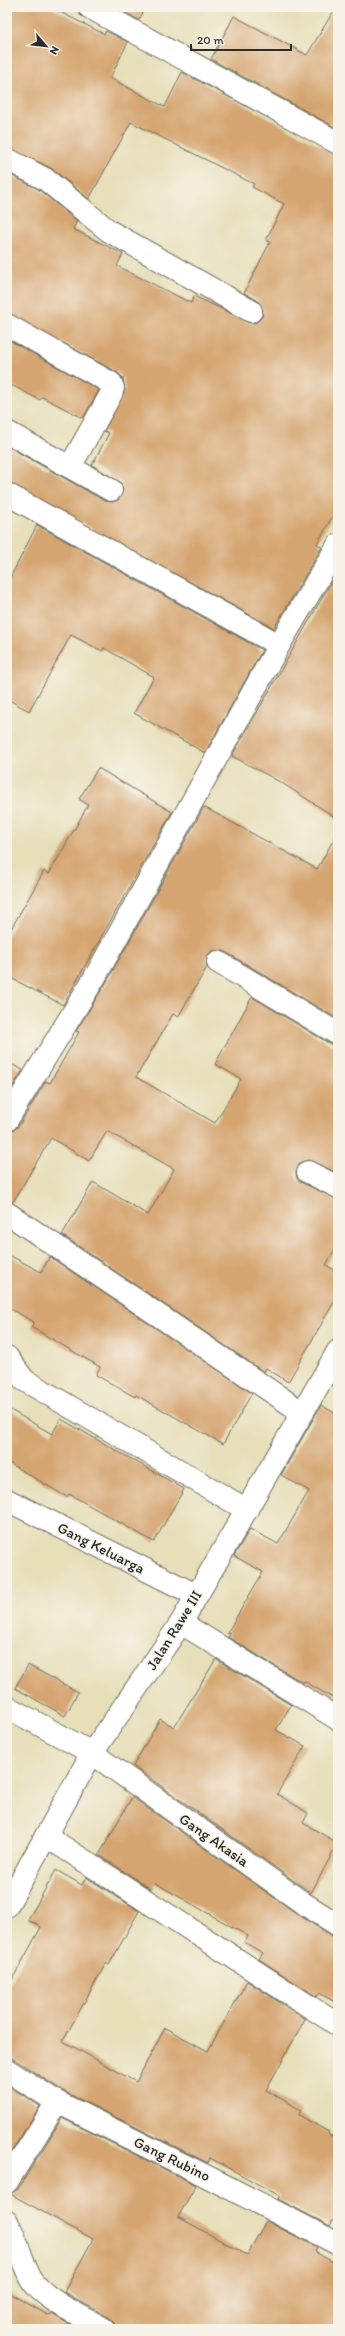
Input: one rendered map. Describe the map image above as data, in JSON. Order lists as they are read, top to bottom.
{
  "streets": {
    "street": [
      "Gang Keluarga",
      "Jalan Rawe III",
      "Gang Akasia",
      "Gang Rubino"
    ]
  },
  "crossings": [
    ["Gang Keluarga", "Jalan Rawe III"],
    ["Jalan Rawe III", "Gang Akasia"]
  ],
  "scale_bar": "20 m",
  "north": "bottom right"
}
